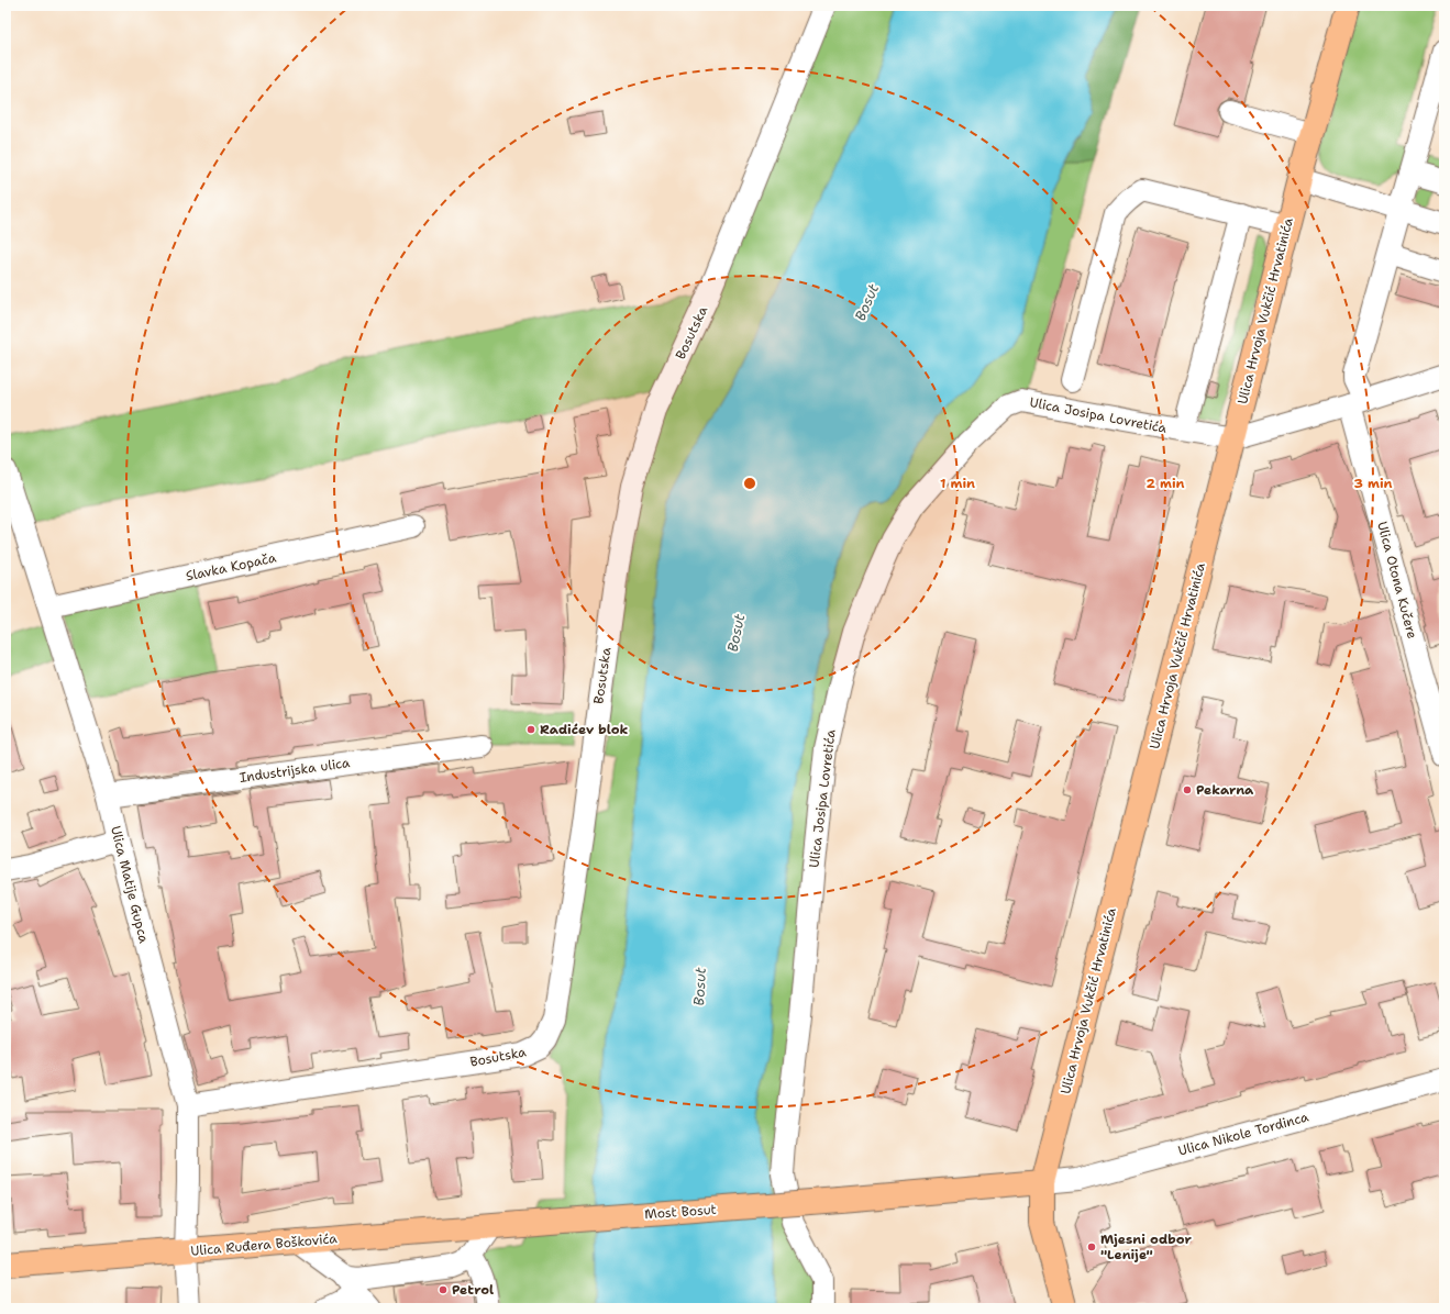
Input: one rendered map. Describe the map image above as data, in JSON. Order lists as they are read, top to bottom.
{
  "streets": {
    "main road": ["Ulica Hrvoja Vukčić Hrvatinića", "Most Bosut", "Ulica Ruđera Boškovića"],
    "street": [
      "Bosutska",
      "Ulica Josipa Lovretića",
      "Slavka Kopača",
      "Ulica Otona Kučere",
      "Industrijska ulica",
      "Ulica Matije Gupca",
      "Ulica Nikole Tordinca"
    ]
  },
  "crossings": [
    ["Ulica Hrvoja Vukčić Hrvatinića", "Ulica Josipa Lovretića"],
    ["Ulica Hrvoja Vukčić Hrvatinića", "Ulica Nikole Tordinca"],
    ["Ulica Hrvoja Vukčić Hrvatinića", "Most Bosut"],
    ["Bosutska", "Ulica Matije Gupca"],
    ["Slavka Kopača", "Ulica Matije Gupca"],
    ["Industrijska ulica", "Ulica Matije Gupca"],
    ["Ulica Matije Gupca", "Ulica Ruđera Boškovića"],
    ["Ulica Nikole Tordinca", "Most Bosut"],
    ["Most Bosut", "Ulica Ruđera Boškovića"]
  ],
  "water": ["Bosut"],
  "places": [
    "Radićev blok",
    "Pekarna",
    "Mjesni odbor \"Lenije\"",
    "Petrol"
  ],
  "rings": ["1 min", "2 min", "3 min"]
}
